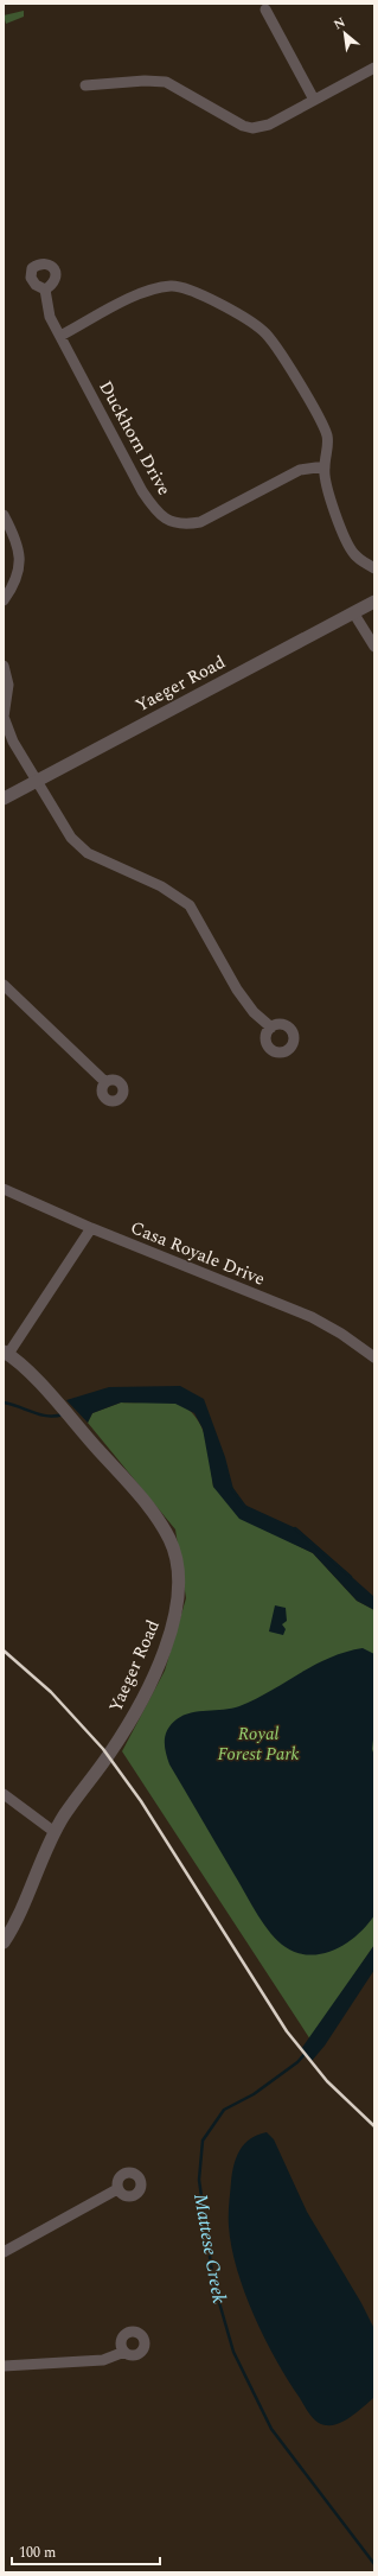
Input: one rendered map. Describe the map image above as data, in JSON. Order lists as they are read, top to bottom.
{
  "streets": {
    "street": ["Duckhorn Drive", "Yaeger Road", "Casa Royale Drive"]
  },
  "water": ["Mattese Creek"],
  "parks": ["Royal Forest Park"],
  "scale_bar": "100 m",
  "north": "top left"
}
